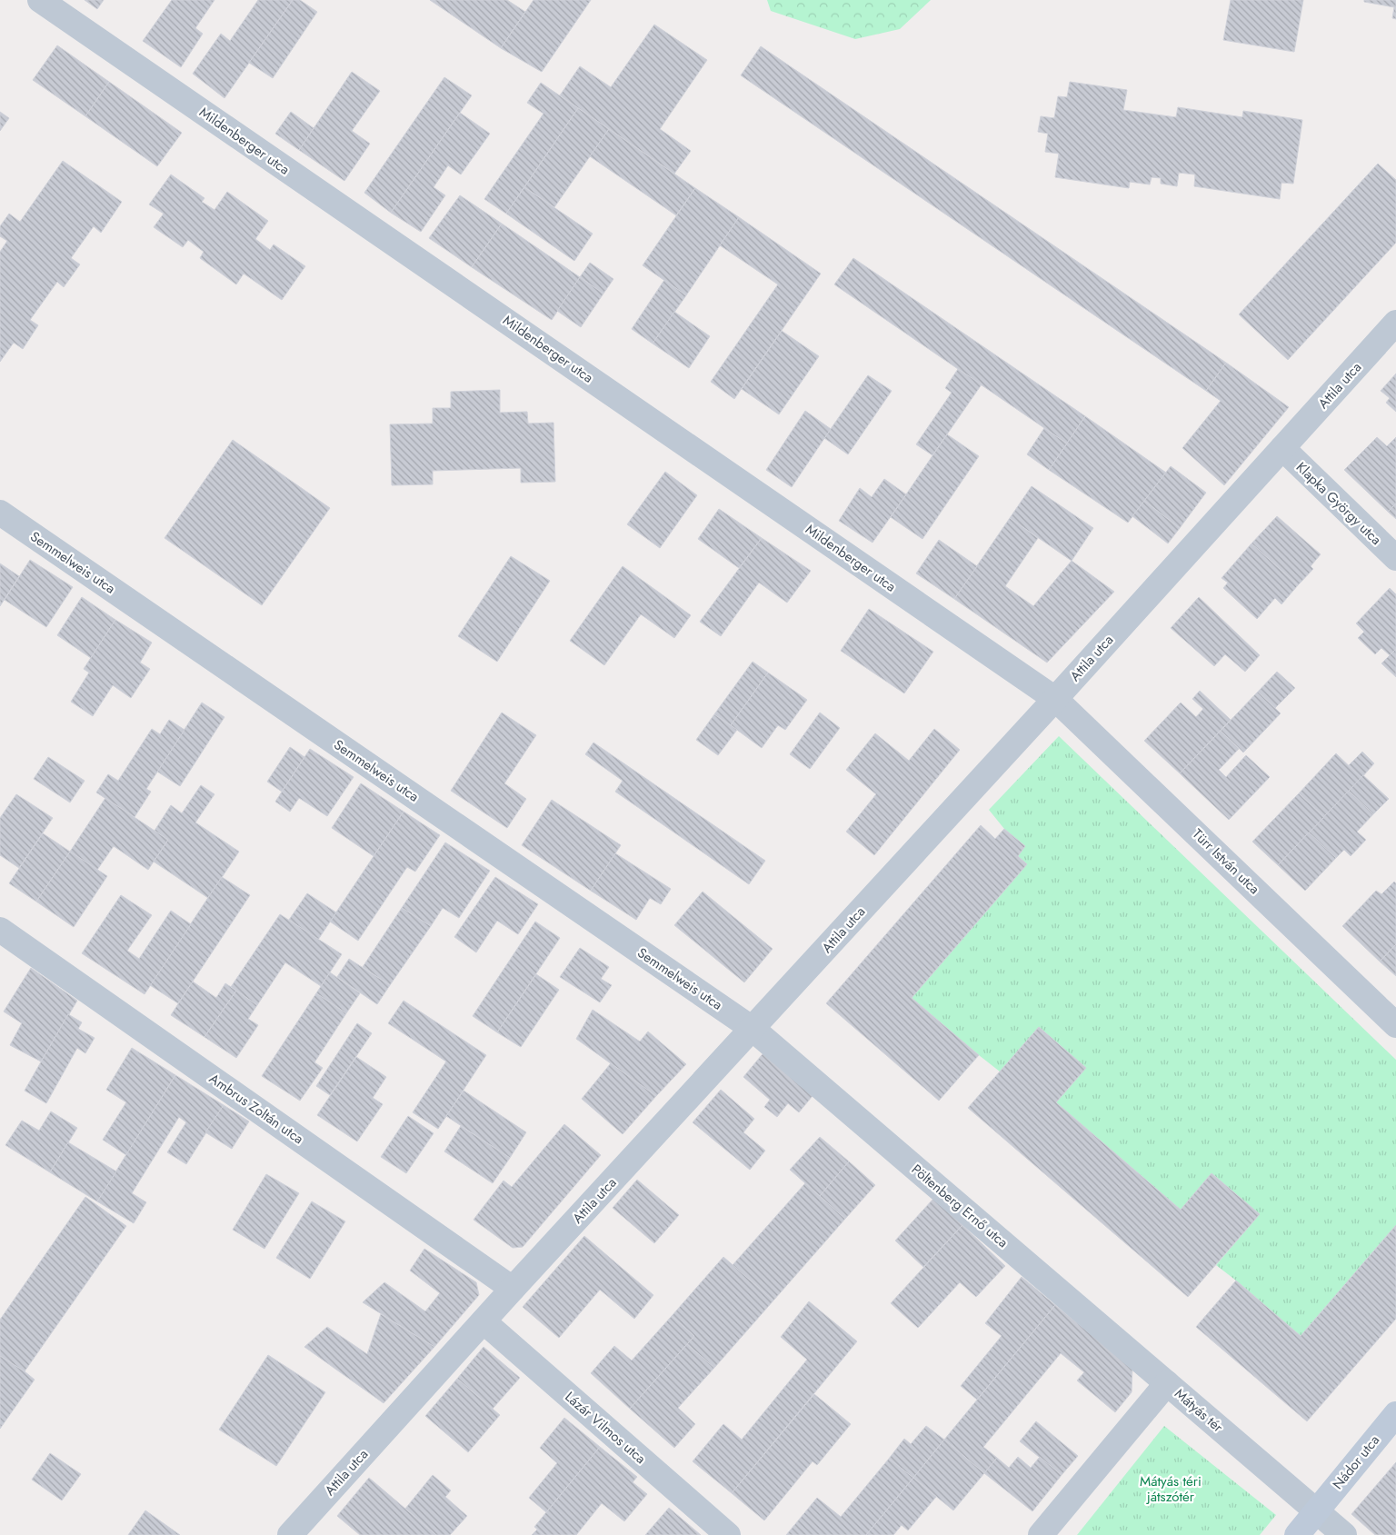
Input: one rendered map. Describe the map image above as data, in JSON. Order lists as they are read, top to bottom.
{
  "streets": {
    "street": [
      "Mildenberger utca",
      "Attila utca",
      "Klapka György utca",
      "Semmelweis utca",
      "Türr István utca",
      "Ambrus Zoltán utca",
      "Pöltenberg Ernő utca",
      "Mátyás tér",
      "Lázár Vilmos utca",
      "Nádor utca"
    ]
  },
  "crossings": [
    ["Mildenberger utca", "Attila utca"],
    ["Mildenberger utca", "Türr István utca"],
    ["Attila utca", "Klapka György utca"],
    ["Attila utca", "Semmelweis utca"],
    ["Attila utca", "Türr István utca"],
    ["Attila utca", "Ambrus Zoltán utca"],
    ["Attila utca", "Pöltenberg Ernő utca"],
    ["Attila utca", "Lázár Vilmos utca"],
    ["Semmelweis utca", "Pöltenberg Ernő utca"],
    ["Pöltenberg Ernő utca", "Mátyás tér"],
    ["Mátyás tér", "Nádor utca"]
  ],
  "parks": ["Mátyás téri játszótér"]
}
